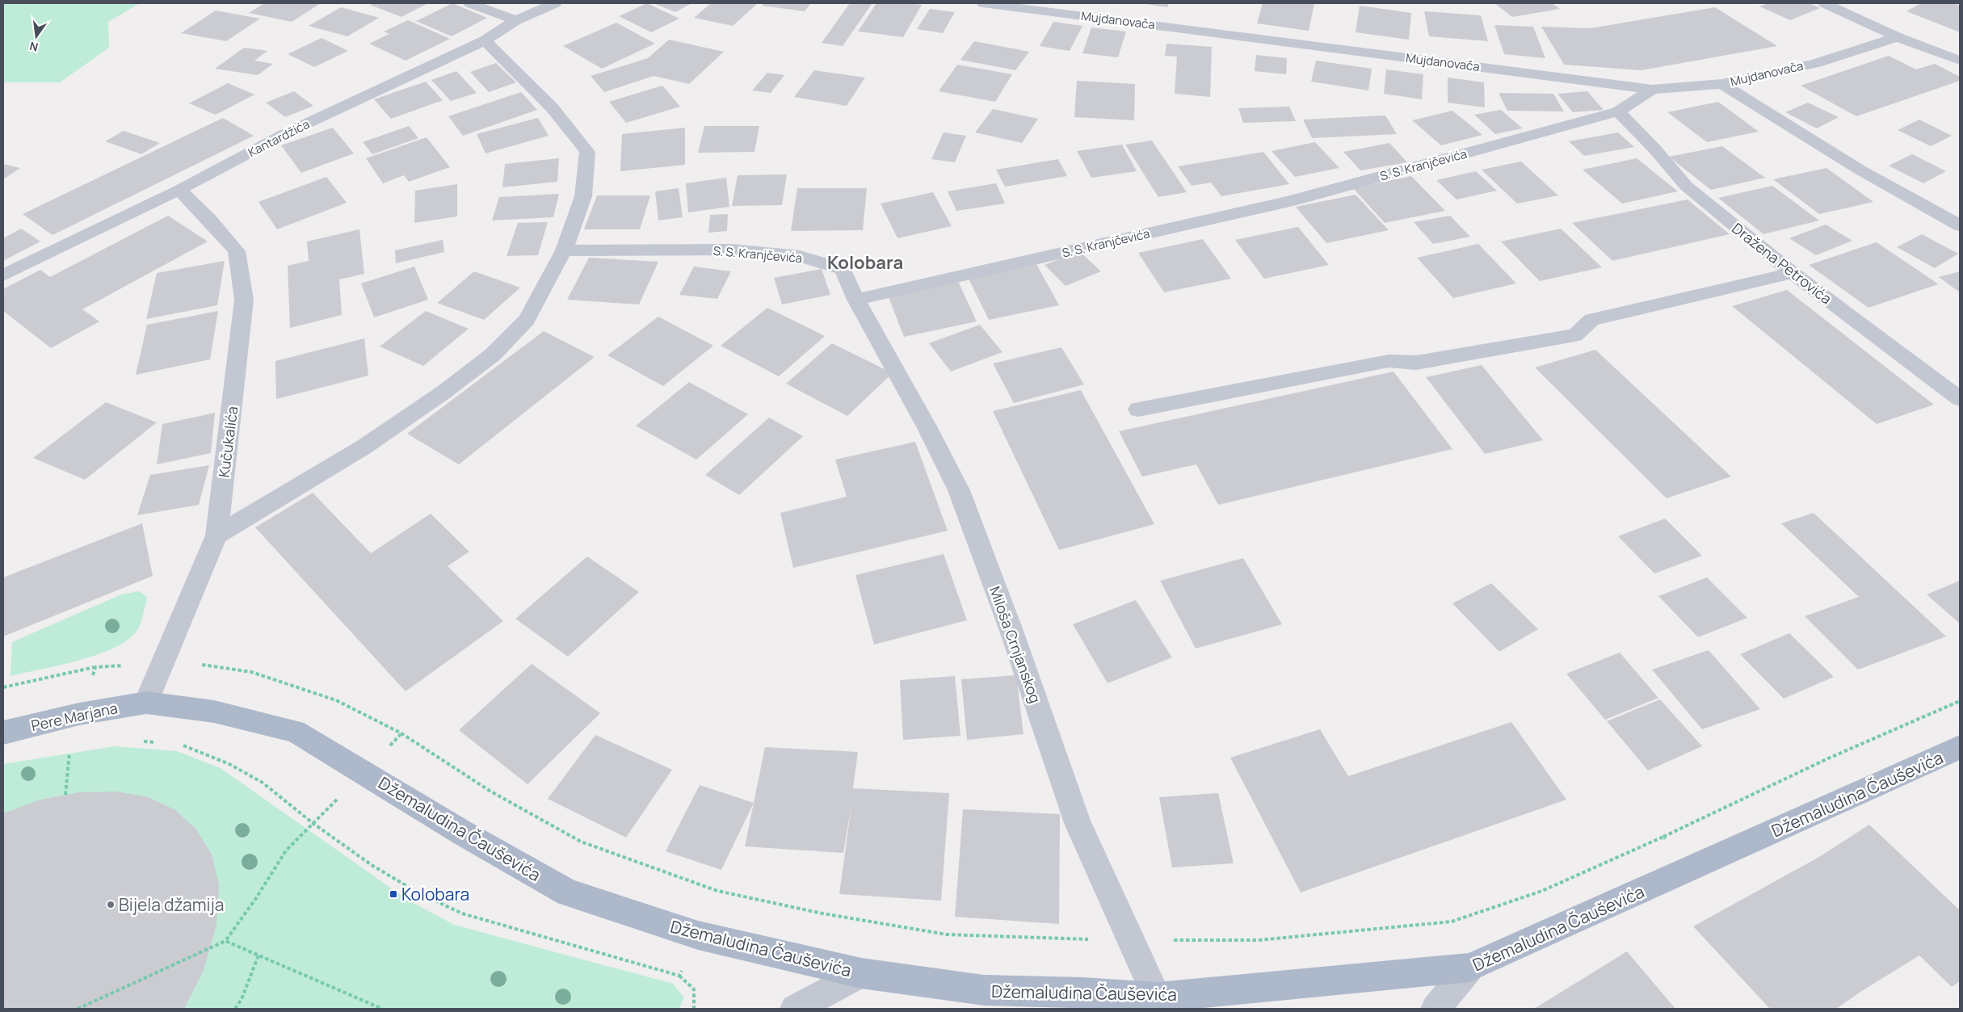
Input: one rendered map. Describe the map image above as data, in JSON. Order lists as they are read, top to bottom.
{
  "streets": {
    "main road": ["Pere Marjana", "Džemaludina Čauševića"],
    "street": [
      "Mujdanovača",
      "Kantardžića",
      "S. S. Kranjčevića",
      "Dražena Petrovića",
      "Kučukalića",
      "Miloša Crnjanskog"
    ]
  },
  "crossings": [
    ["Mujdanovača", "S. S. Kranjčevića"],
    ["Kantardžića", "Kučukalića"],
    ["S. S. Kranjčevića", "Dražena Petrovića"],
    ["S. S. Kranjčevića", "Miloša Crnjanskog"],
    ["Kučukalića", "Pere Marjana"],
    ["Kučukalića", "Džemaludina Čauševića"],
    ["Miloša Crnjanskog", "Džemaludina Čauševića"],
    ["Pere Marjana", "Džemaludina Čauševića"]
  ],
  "districts": ["Kolobara"],
  "places": {
    "transit": ["Kolobara"],
    "other": ["Bijela džamija"]
  },
  "north": "bottom"
}
